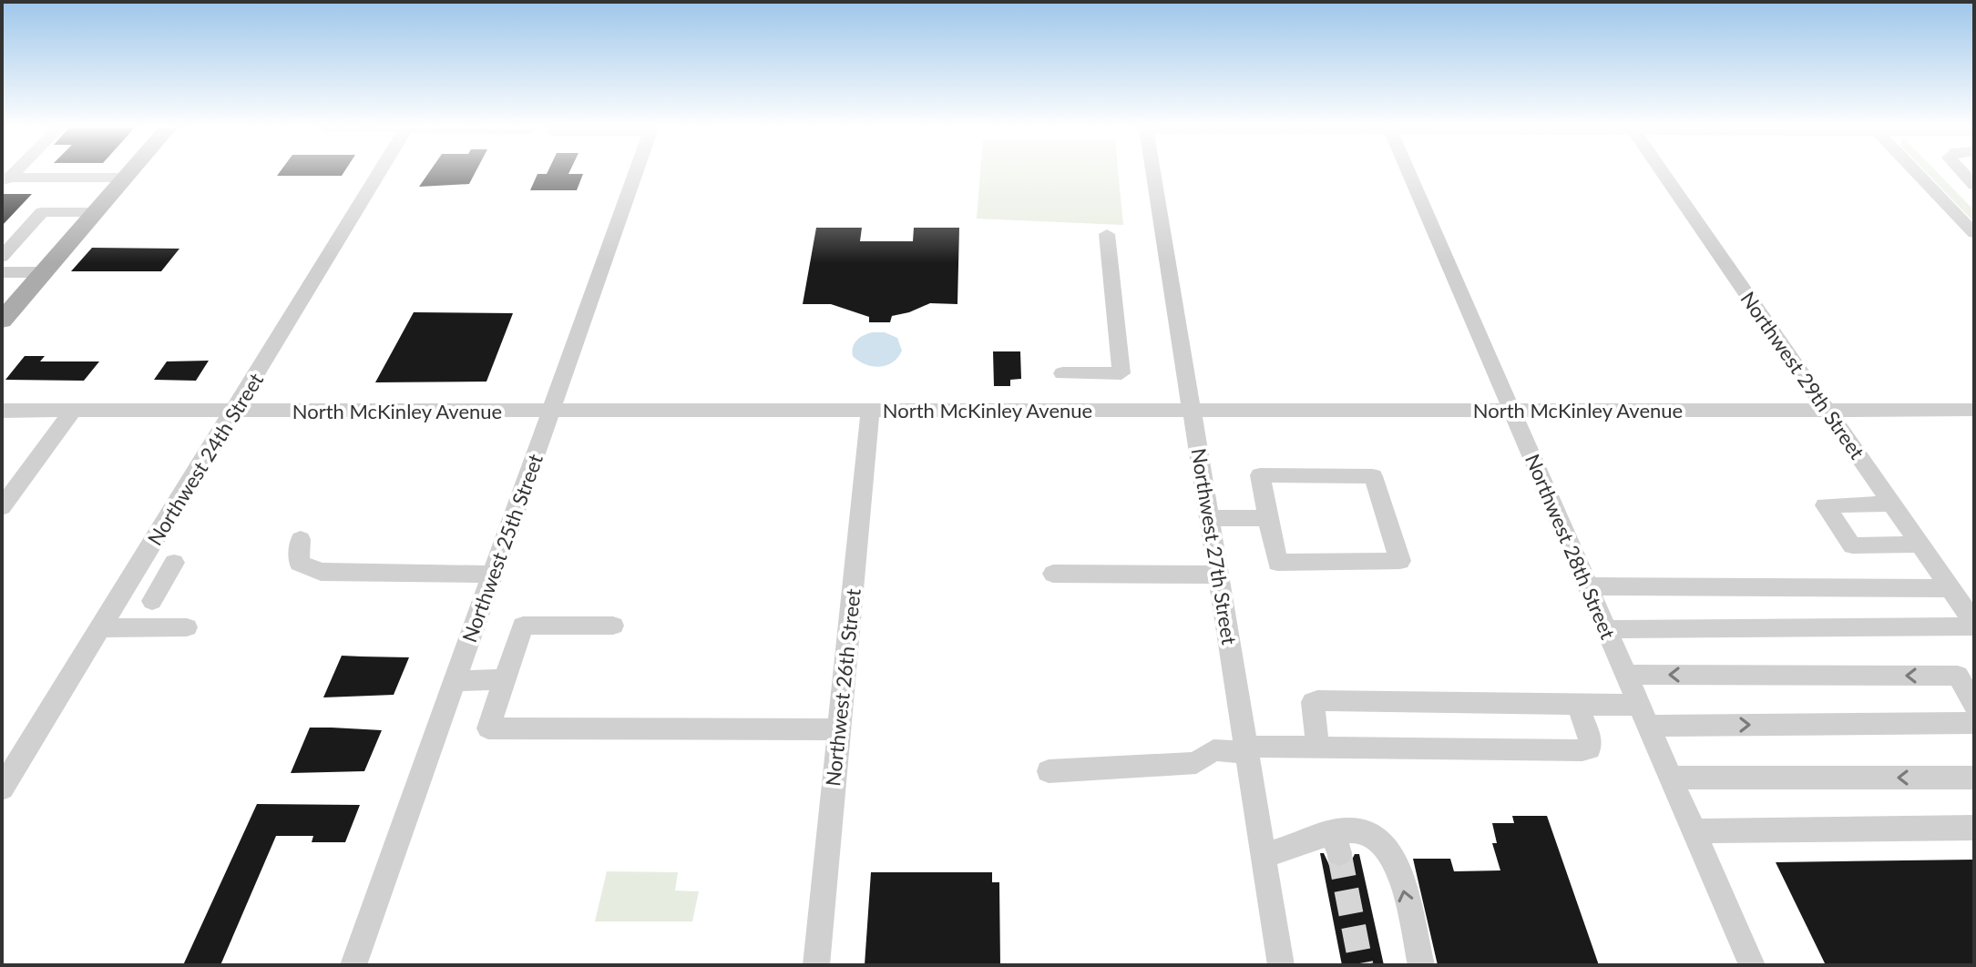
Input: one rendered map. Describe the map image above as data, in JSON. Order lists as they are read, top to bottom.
{
  "streets": {
    "street": [
      "Northwest 29th Street",
      "North McKinley Avenue",
      "Northwest 24th Street",
      "Northwest 27th Street",
      "Northwest 28th Street",
      "Northwest 25th Street",
      "Northwest 26th Street"
    ]
  },
  "crossings": [
    ["Northwest 29th Street", "North McKinley Avenue"],
    ["North McKinley Avenue", "Northwest 24th Street"],
    ["North McKinley Avenue", "Northwest 27th Street"],
    ["North McKinley Avenue", "Northwest 28th Street"],
    ["North McKinley Avenue", "Northwest 25th Street"],
    ["North McKinley Avenue", "Northwest 26th Street"]
  ]
}
